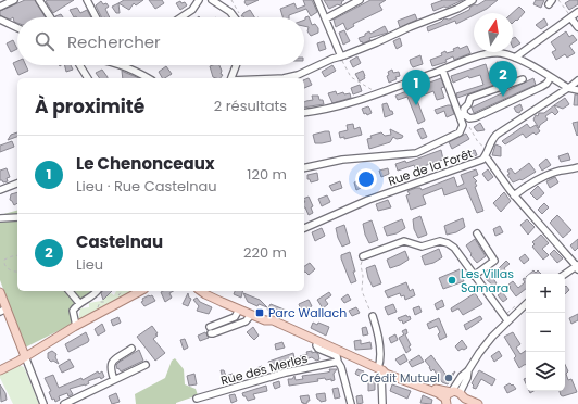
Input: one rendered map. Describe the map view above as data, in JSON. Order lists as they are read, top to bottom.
{
  "streets": {
    "street": ["Rue de la Forêt", "Rue des Merles"]
  },
  "places": {
    "other": ["Les Villas Samara", "Crédit Mutuel"],
    "transit": ["Parc Wallach"]
  },
  "north": "top",
  "page": {
    "search": "Rechercher",
    "pins": ["2", "1"],
    "heading": ["À proximité", "2 résultats"],
    "list": [
      {
        "mark": "1",
        "name": "Le Chenonceaux",
        "note": "Lieu · Rue Castelnau",
        "value": "120 m"
      },
      {
        "mark": "2",
        "name": "Castelnau",
        "note": "Lieu",
        "value": "220 m"
      }
    ],
    "map_buttons": ["+", "−"]
  }
}
